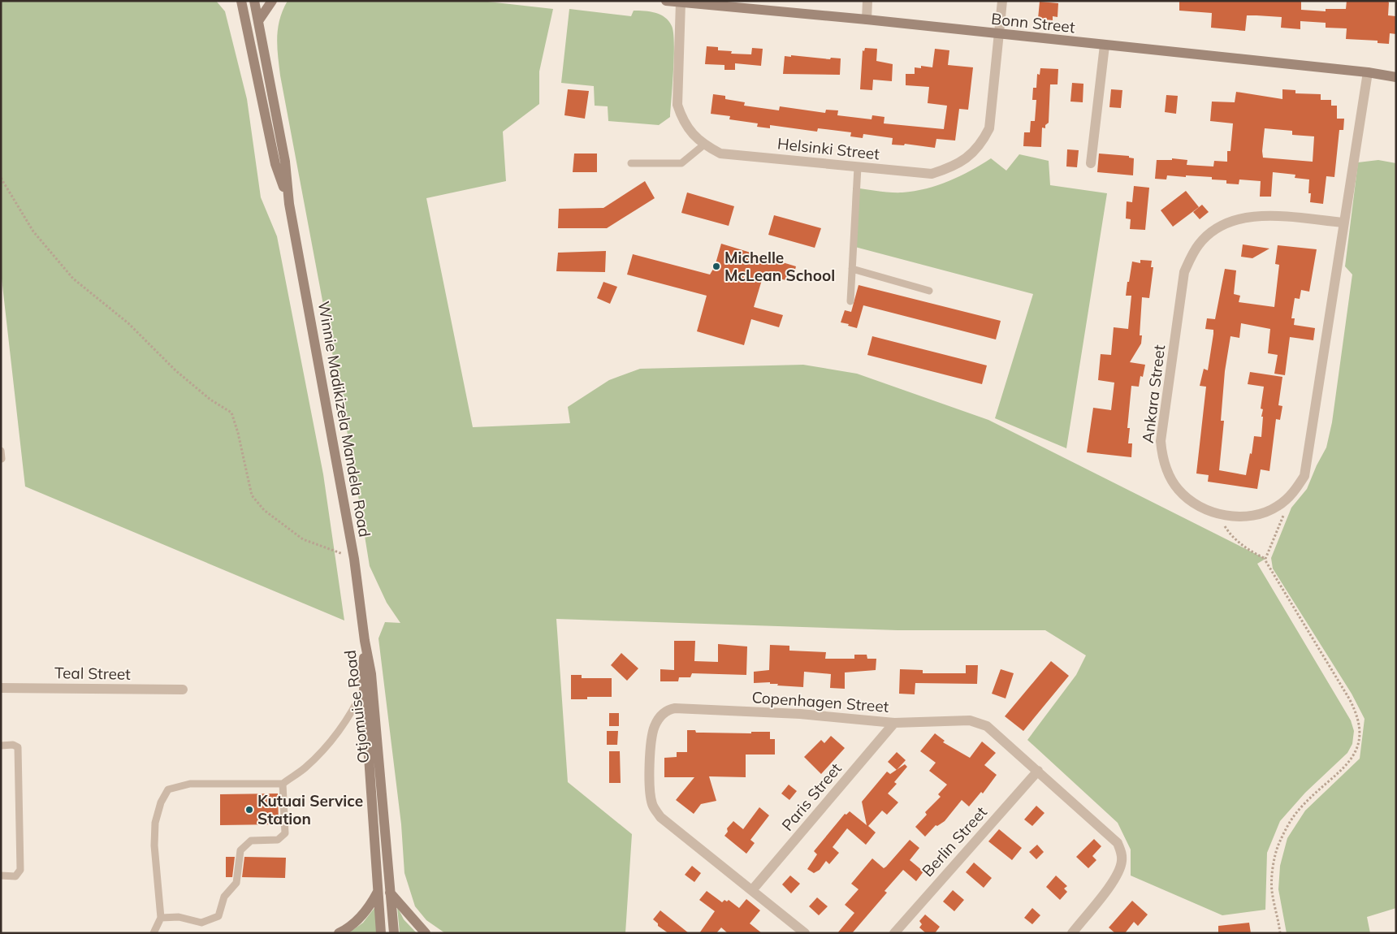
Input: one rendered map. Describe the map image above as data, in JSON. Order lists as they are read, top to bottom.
{
  "streets": {
    "main road": ["Bonn Street", "Winnie Madikizela Mandela Road", "Otjomuise Road"],
    "street": [
      "Helsinki Street",
      "Ankara Street",
      "Teal Street",
      "Copenhagen Street",
      "Paris Street",
      "Berlin Street"
    ]
  },
  "crossings": [
    ["Bonn Street", "Helsinki Street"],
    ["Bonn Street", "Ankara Street"],
    ["Winnie Madikizela Mandela Road", "Otjomuise Road"],
    ["Copenhagen Street", "Paris Street"],
    ["Copenhagen Street", "Berlin Street"]
  ],
  "places": ["Michelle McLean School", "Kutuai Service Station"]
}
